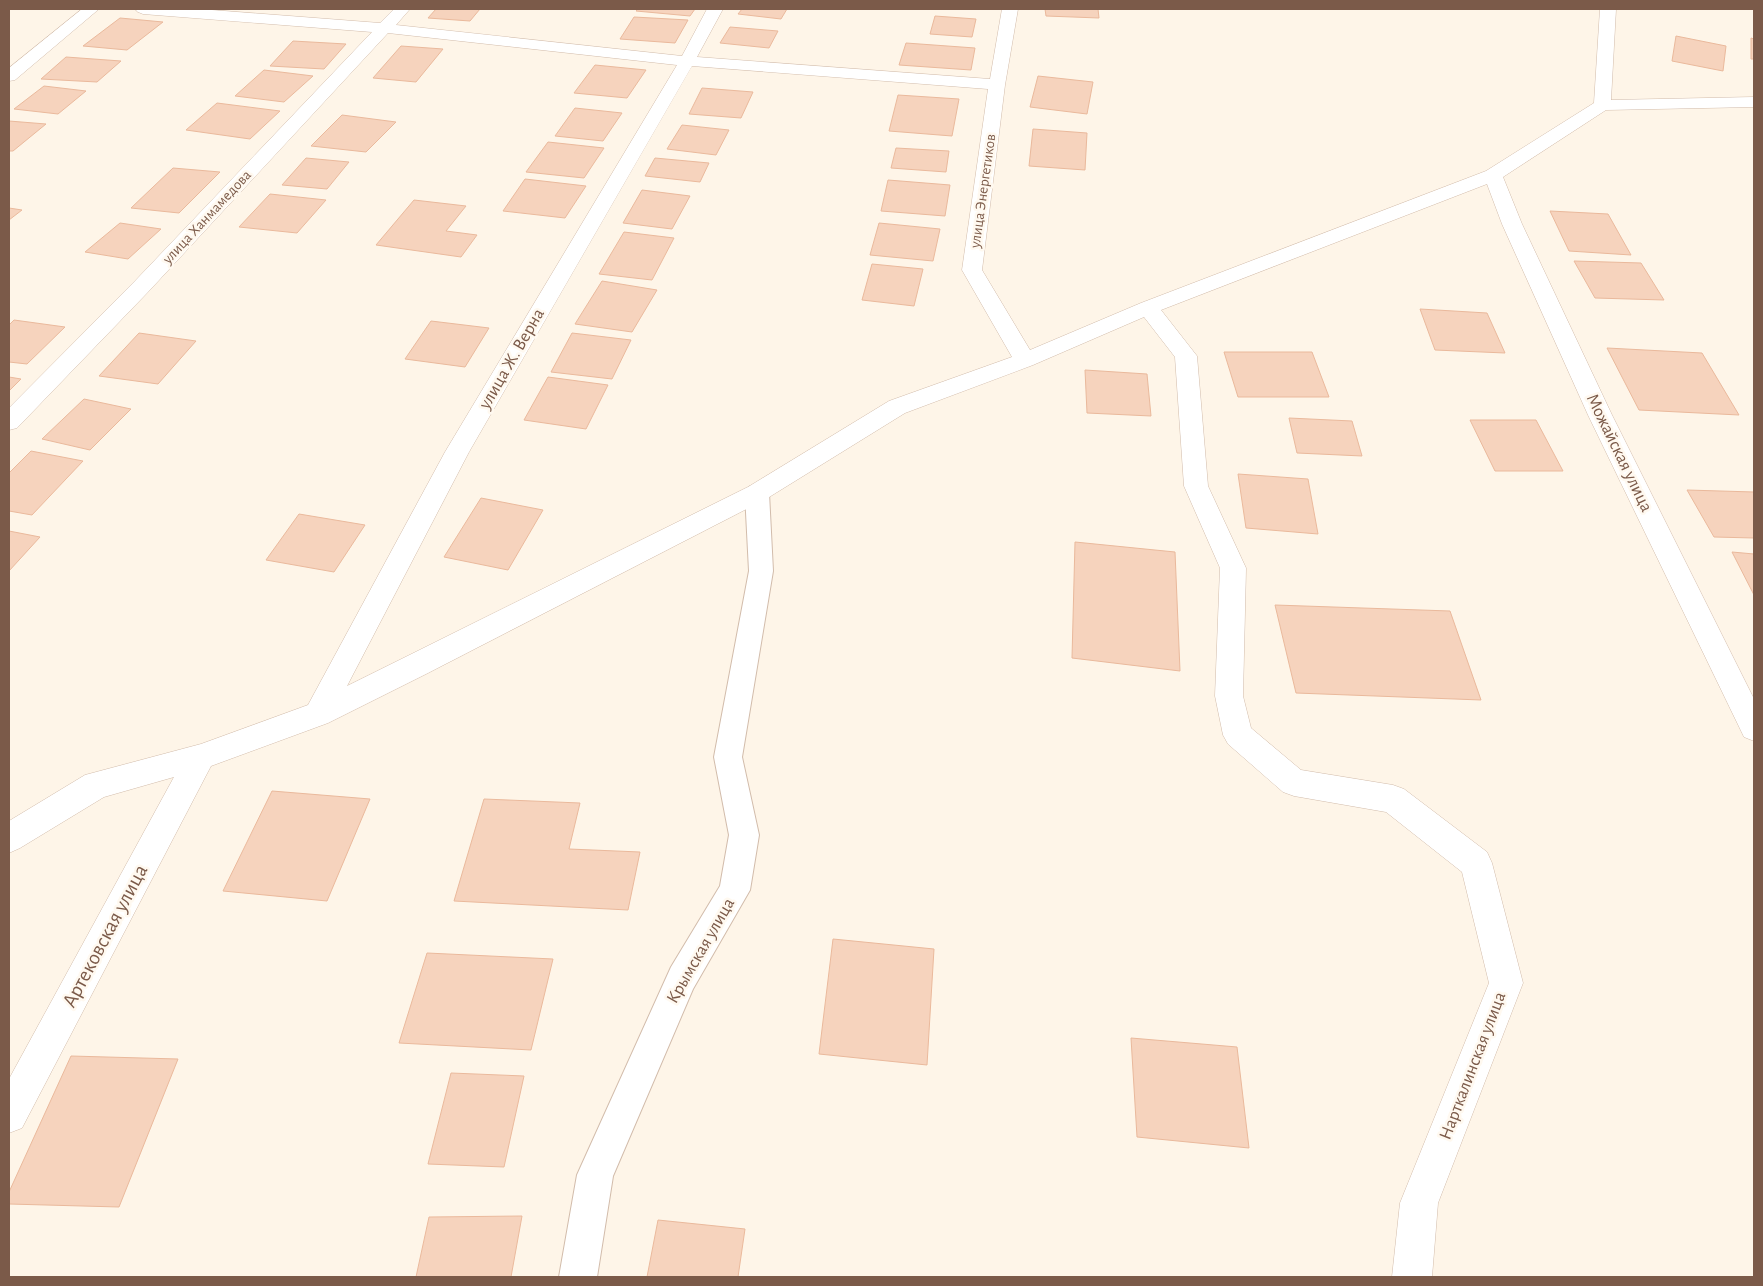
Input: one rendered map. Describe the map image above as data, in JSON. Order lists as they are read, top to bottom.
{
  "streets": {
    "street": [
      "улица Энергетиков",
      "улица Ханмамедова",
      "улица Ж. Верна",
      "Можайская улица",
      "Артековская улица",
      "Нарткалинская улица"
    ],
    "lane": ["Крымская улица"]
  }
}
